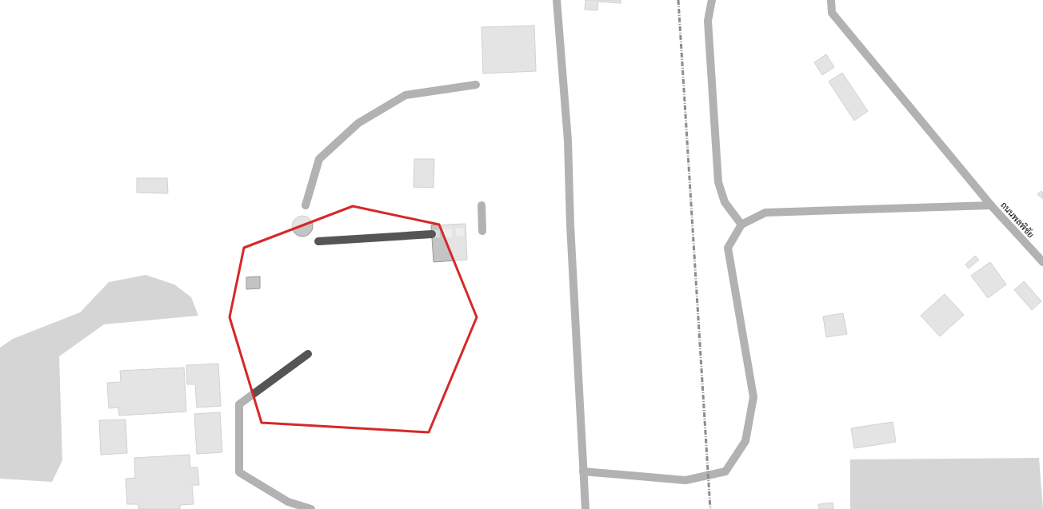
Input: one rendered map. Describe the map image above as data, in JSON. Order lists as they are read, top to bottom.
{
  "streets": {
    "street": ["ถนนพลพิชัย"]
  }
}
